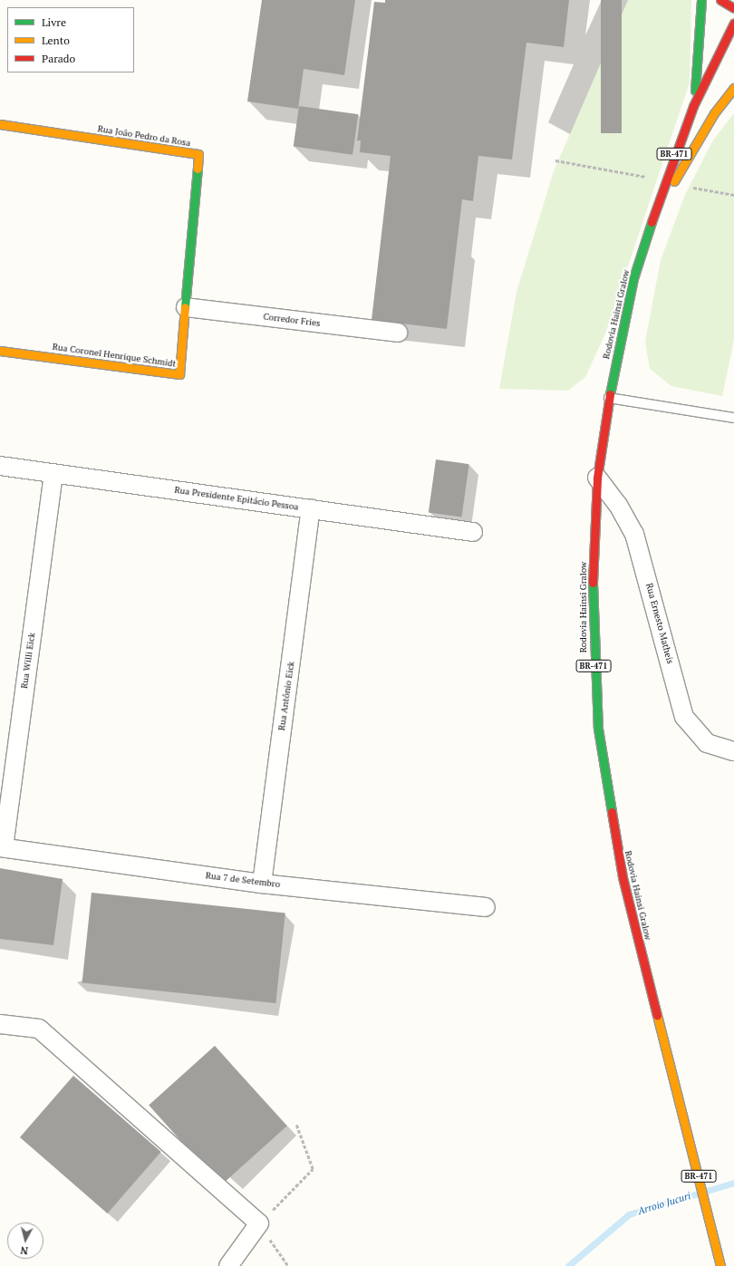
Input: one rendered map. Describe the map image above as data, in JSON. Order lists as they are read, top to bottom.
{
  "streets": {
    "main road": [
      "Rua João Pedro da Rosa",
      "BR-471",
      "Rodovia Hainsi Gralow",
      "Rua Coronel Henrique Schmidt"
    ],
    "street": [
      "Corredor Fries",
      "Rua Presidente Epitácio Pessoa",
      "Rua Ernesto Matheis",
      "Rua Willi Eick",
      "Rua Antônio Eick",
      "Rua 7 de Setembro"
    ]
  },
  "crossings": [
    ["Rua João Pedro da Rosa", "Corredor Fries"],
    ["Rua João Pedro da Rosa", "Rua Coronel Henrique Schmidt"],
    ["Rodovia Hainsi Gralow", "Rua Ernesto Matheis"],
    ["Corredor Fries", "Rua Coronel Henrique Schmidt"],
    ["Rua Presidente Epitácio Pessoa", "Rua Willi Eick"],
    ["Rua Presidente Epitácio Pessoa", "Rua Antônio Eick"],
    ["Rua Willi Eick", "Rua 7 de Setembro"],
    ["Rua Antônio Eick", "Rua 7 de Setembro"]
  ],
  "water": ["Arroio Jucuri"],
  "legend": ["Livre", "Lento", "Parado"],
  "north": "bottom"
}
